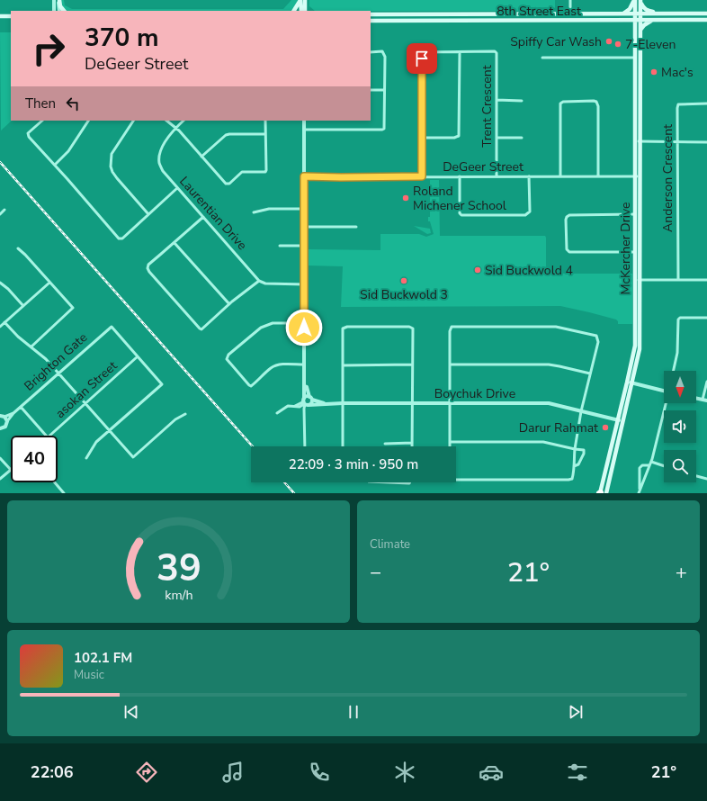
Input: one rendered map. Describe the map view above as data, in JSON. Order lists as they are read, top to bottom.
{
  "streets": {
    "main road": ["8th Street East", "McKercher Drive"],
    "street": [
      "Trent Crescent",
      "DeGeer Street",
      "Anderson Crescent",
      "Laurentian Drive",
      "Brighton Gate",
      "asokan Street",
      "Boychuk Drive"
    ]
  },
  "crossings": [
    ["8th Street East", "McKercher Drive"],
    ["Trent Crescent", "DeGeer Street"],
    ["DeGeer Street", "McKercher Drive"],
    ["McKercher Drive", "Boychuk Drive"],
    ["Brighton Gate", "asokan Street"]
  ],
  "places": [
    "Spiffy Car Wash",
    "7-Eleven",
    "Mac's",
    "Roland Michener School",
    "Sid Buckwold 4",
    "Sid Buckwold 3",
    "Darur Rahmat"
  ],
  "north": "bottom",
  "page": {
    "turn": ["370 m", "DeGeer Street"],
    "then": "Then",
    "limit": "40",
    "trip": "22:09 · 3 min · 950 m",
    "tile": "Climate",
    "heat": ["−", "21°", "+"],
    "song": ["102.1 FM", "Music"],
    "tabs": ["22:06", "21°"],
    "gauge": ["39", "km/h"]
  }
}
